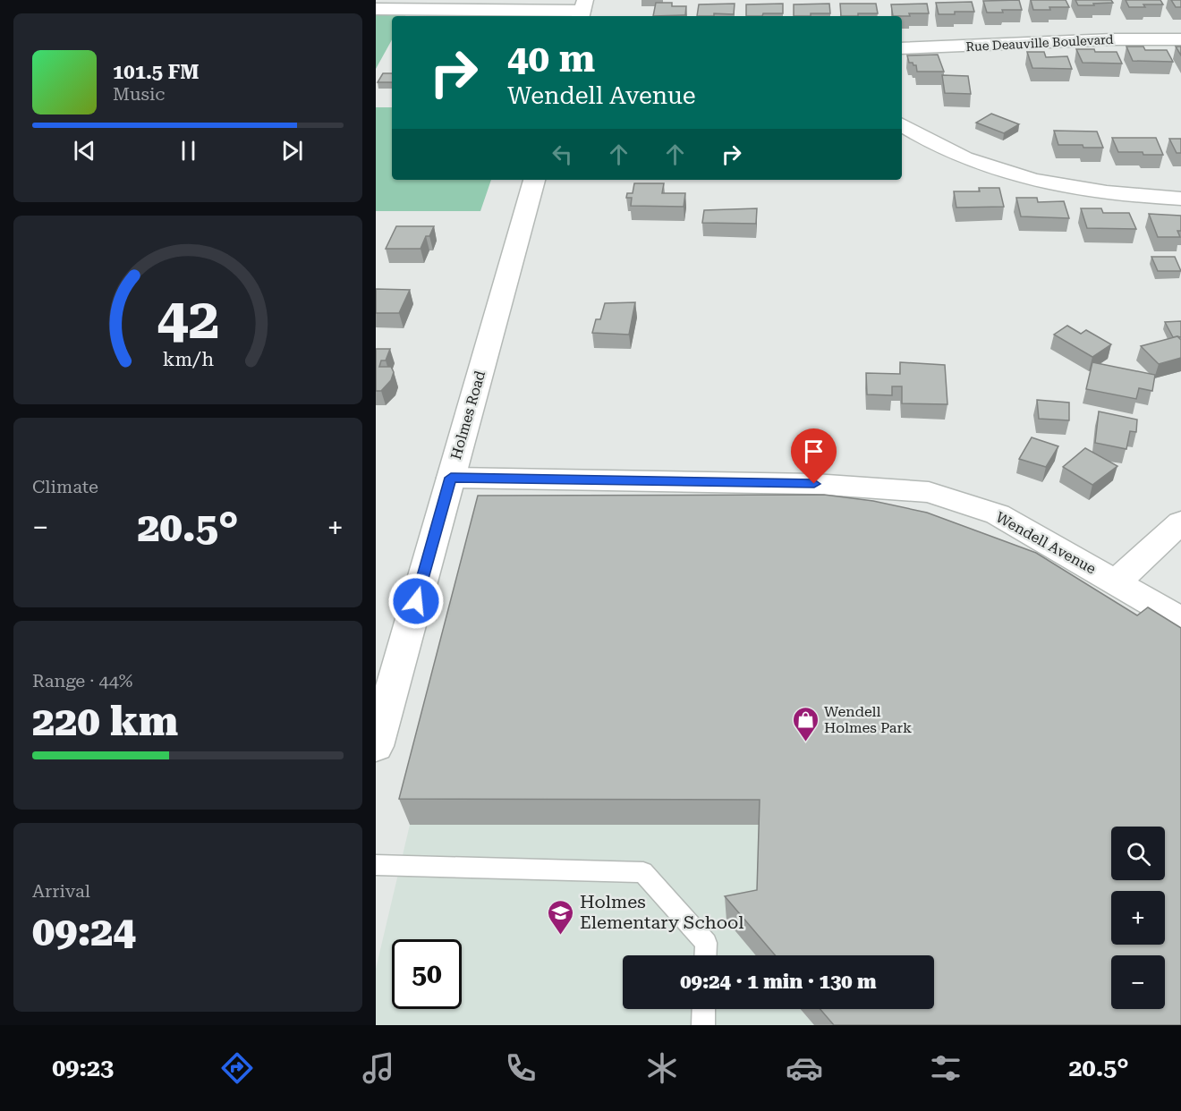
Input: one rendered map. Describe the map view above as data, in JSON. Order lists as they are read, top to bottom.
{
  "streets": {
    "street": ["Rue Deauville Boulevard", "Holmes Road", "Wendell Avenue"]
  },
  "crossings": [
    ["Holmes Road", "Wendell Avenue"]
  ],
  "places": {
    "shop": ["Wendell Holmes Park"],
    "school or university": ["Holmes Elementary School"]
  },
  "page": {
    "turn": ["40 m", "Wendell Avenue"],
    "song": ["101.5 FM", "Music"],
    "tile": [
      "Climate",
      ["Range · 44%", "220 km"],
      ["Arrival", "09:24"]
    ],
    "heat": ["−", "20.5°", "+"],
    "map_buttons": ["+", "−"],
    "limit": "50",
    "trip": "09:24 · 1 min · 130 m",
    "tabs": ["09:23", "20.5°"],
    "gauge": ["42", "km/h"]
  }
}
